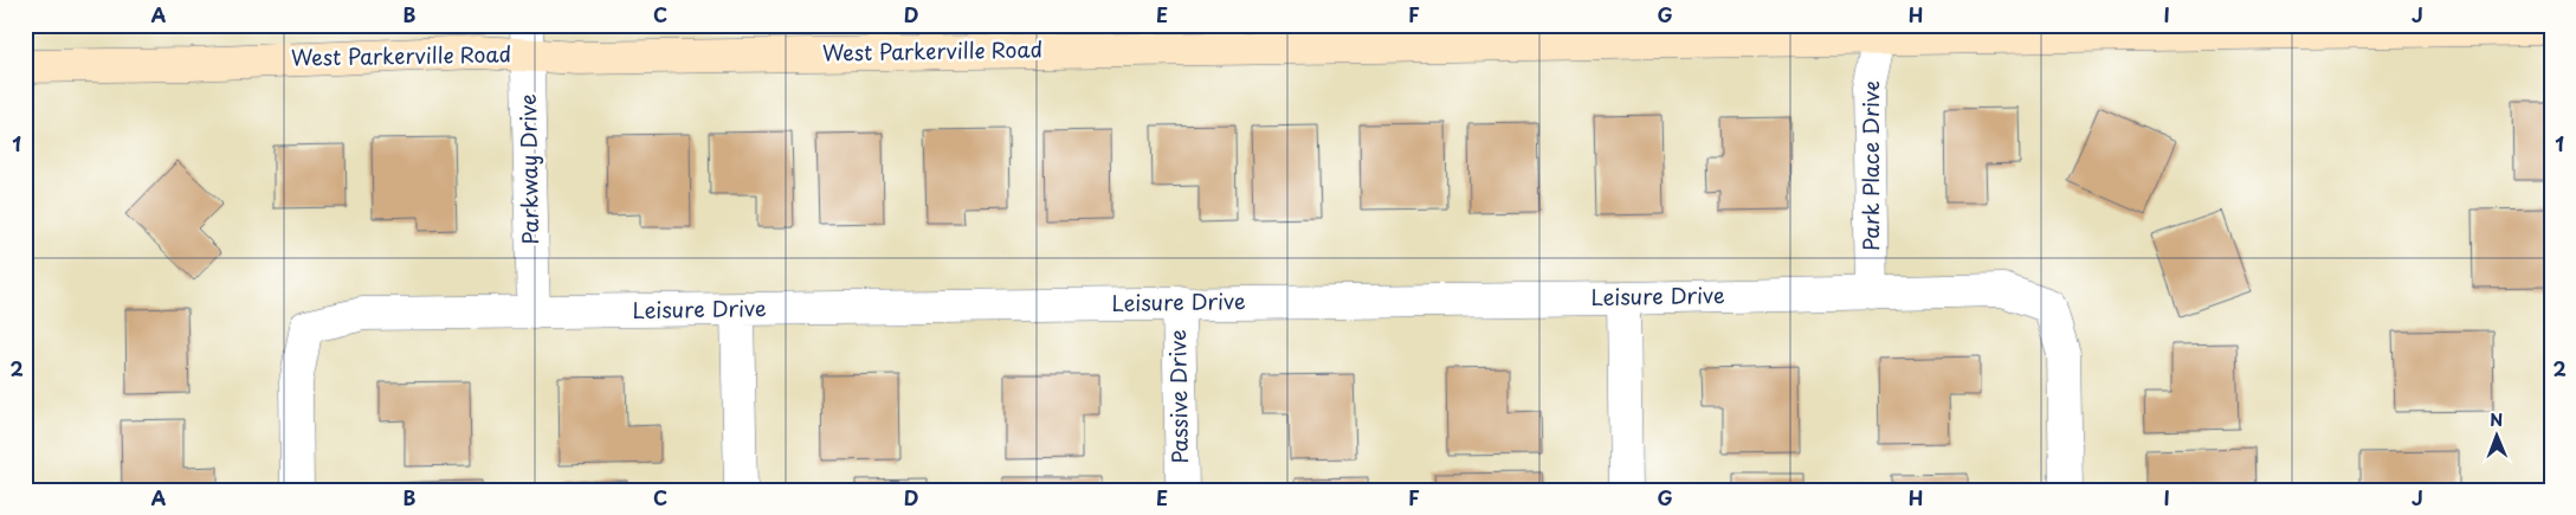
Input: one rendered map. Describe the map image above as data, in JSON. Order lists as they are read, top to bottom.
{
  "streets": {
    "main road": ["West Parkerville Road"],
    "street": [
      "Park Place Drive",
      "Parkway Drive",
      "Leisure Drive",
      "Passive Drive"
    ]
  },
  "crossings": [
    ["West Parkerville Road", "Park Place Drive"],
    ["West Parkerville Road", "Parkway Drive"],
    ["Park Place Drive", "Leisure Drive"],
    ["Parkway Drive", "Leisure Drive"],
    ["Leisure Drive", "Passive Drive"]
  ],
  "north": "top",
  "grid": {
    "columns": [
      "A",
      "B",
      "C",
      "D",
      "E",
      "F",
      "G",
      "H",
      "I",
      "J"
    ],
    "rows": ["1", "2"]
  }
}
